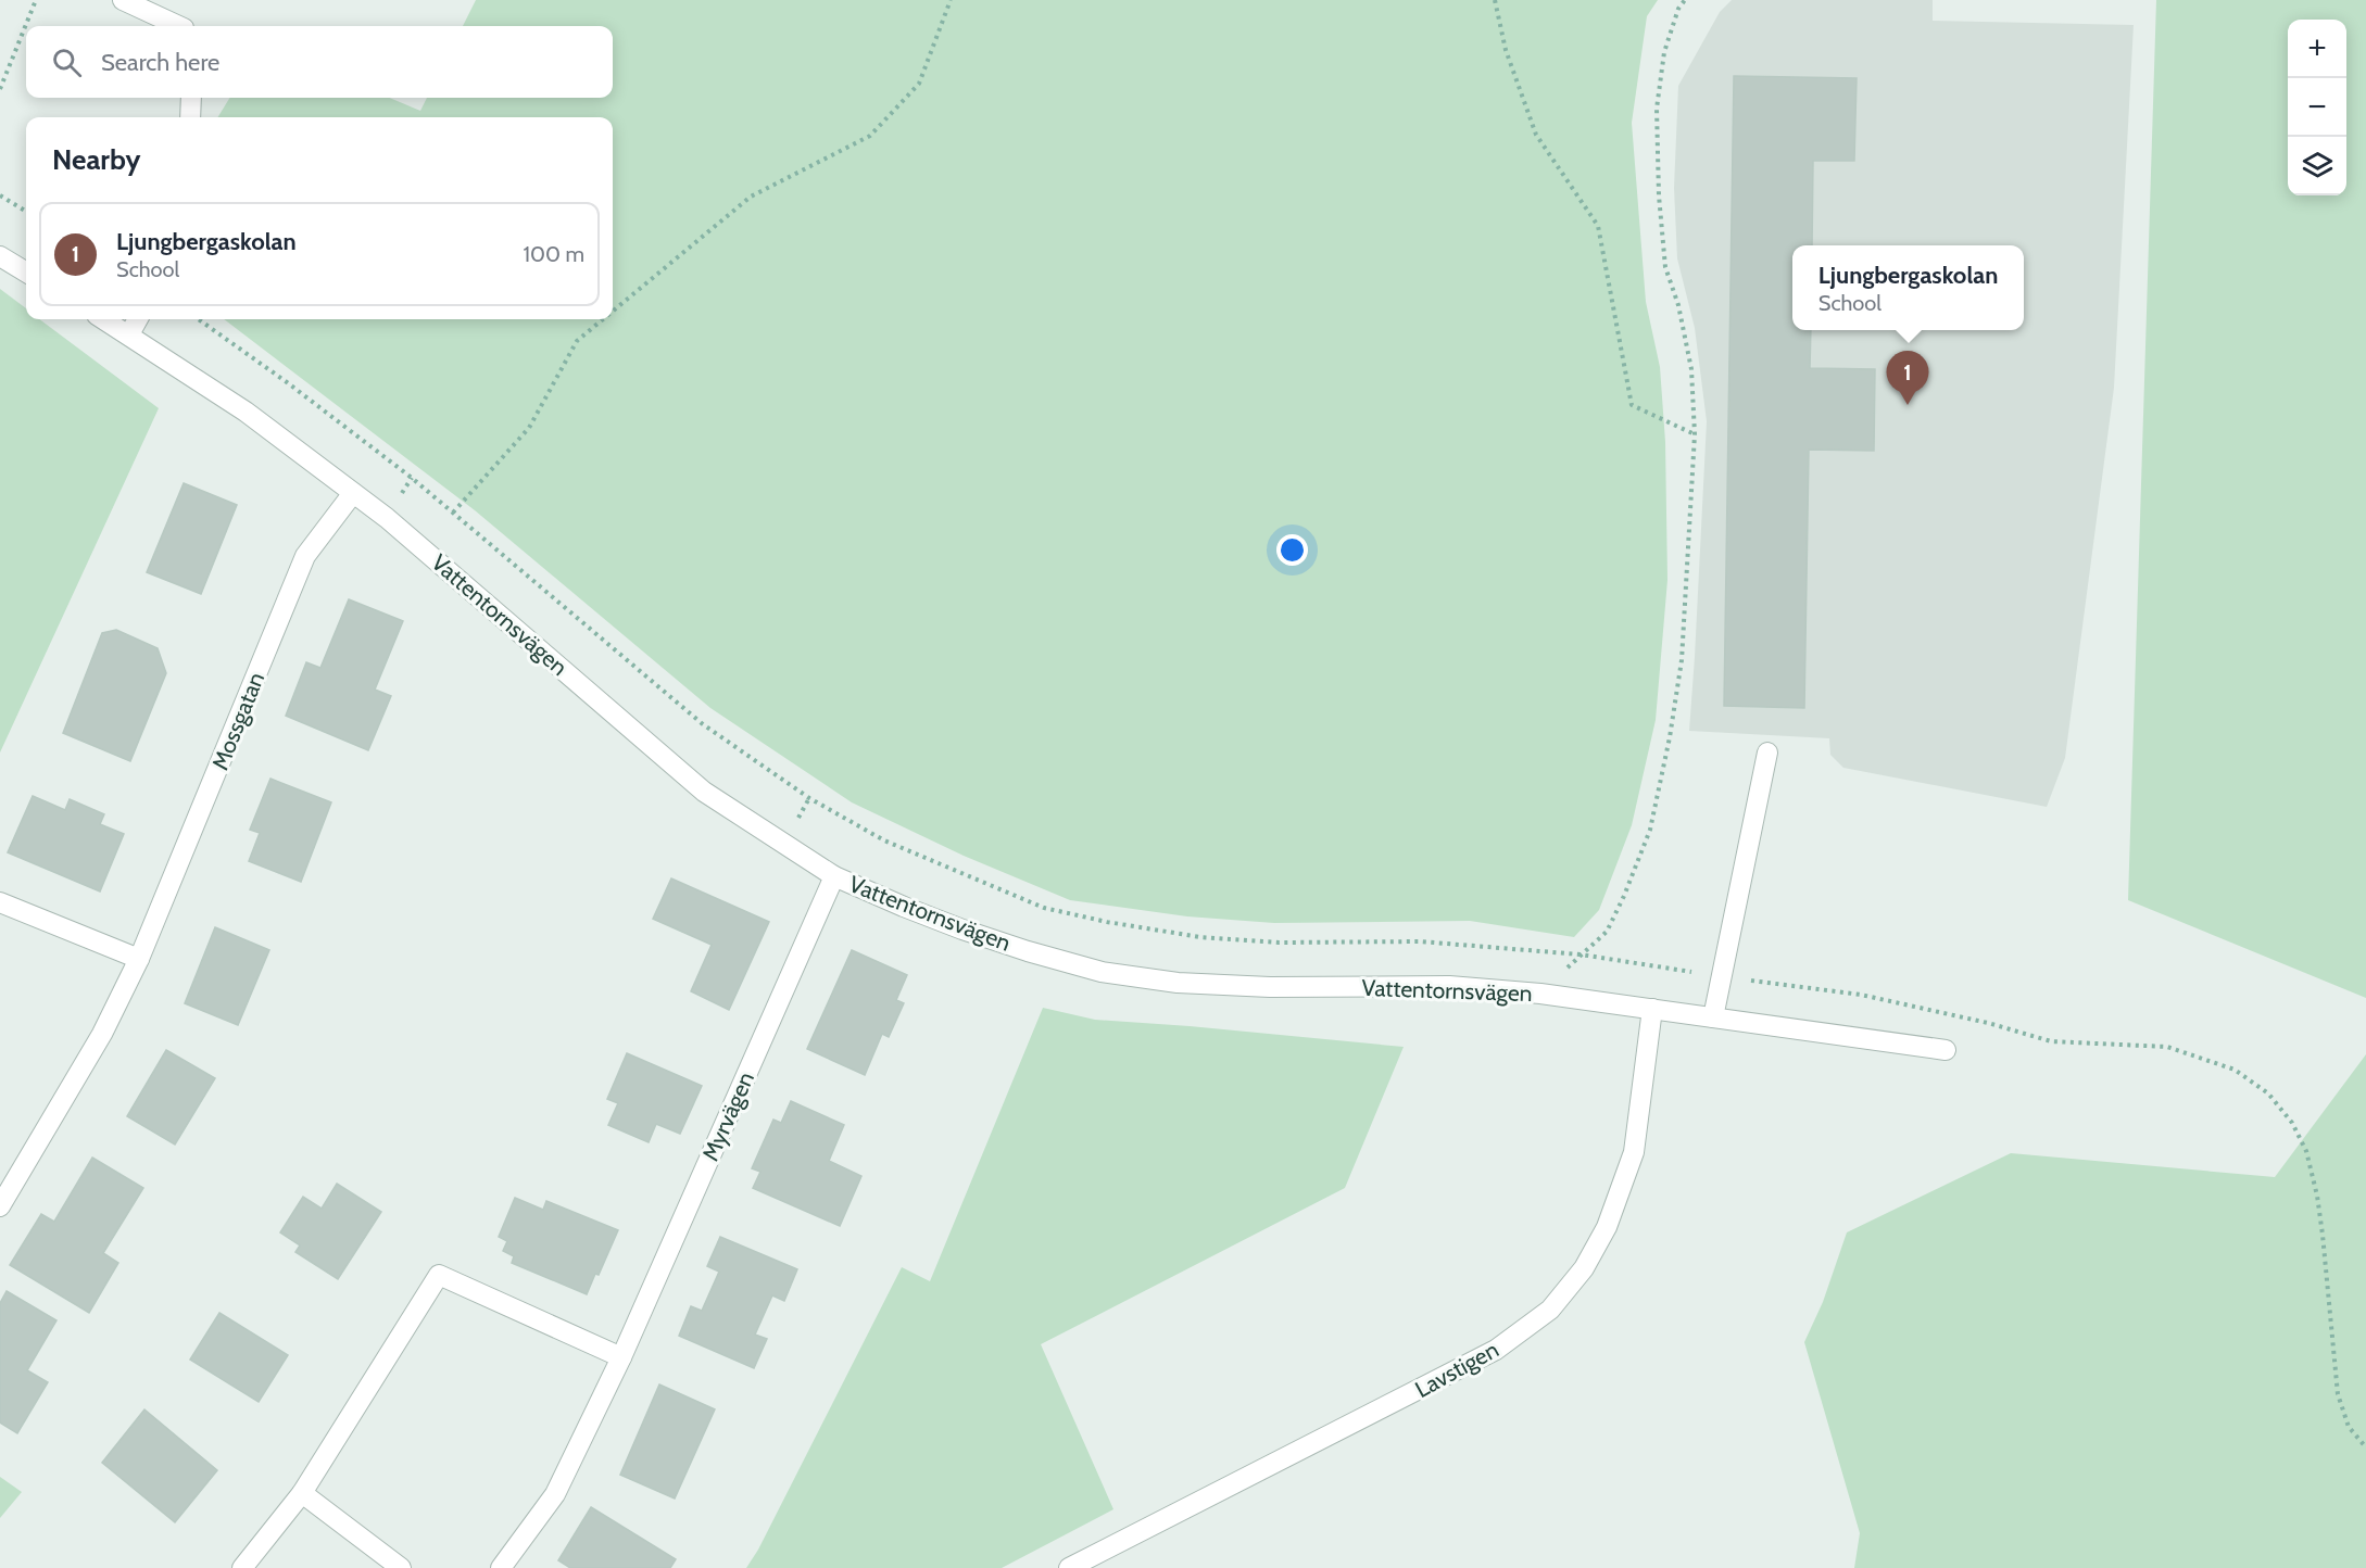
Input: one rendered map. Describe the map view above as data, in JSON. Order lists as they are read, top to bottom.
{
  "streets": {
    "street": [
      "Vattentornsvägen",
      "Mossgatan",
      "Myrvägen",
      "Lavstigen"
    ]
  },
  "crossings": [
    ["Vattentornsvägen", "Mossgatan"],
    ["Vattentornsvägen", "Myrvägen"],
    ["Vattentornsvägen", "Lavstigen"]
  ],
  "page": {
    "map_buttons": ["+", "−"],
    "search": "Search here",
    "heading": "Nearby",
    "list": [
      {
        "mark": "1",
        "name": "Ljungbergaskolan",
        "note": "School",
        "value": "100 m"
      }
    ],
    "popup": ["Ljungbergaskolan", "School"],
    "pins": "1"
  }
}
